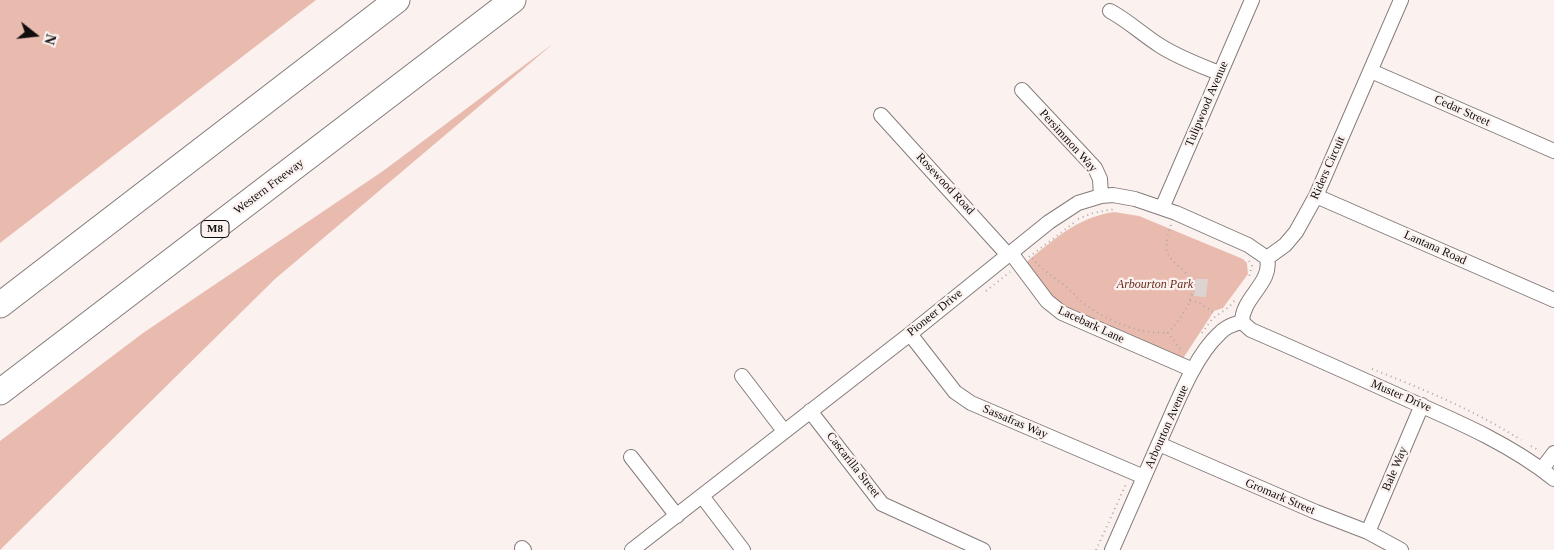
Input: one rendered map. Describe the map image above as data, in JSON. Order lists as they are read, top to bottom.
{
  "streets": {
    "highway": ["Western Freeway", "M8"],
    "street": [
      "Tulipwood Avenue",
      "Cedar Street",
      "Persimmon Way",
      "Riders Circuit",
      "Rosewood Road",
      "Lantana Road",
      "Pioneer Drive",
      "Lacebark Lane",
      "Muster Drive",
      "Sassafras Way",
      "Arbourton Avenue",
      "Cascarilla Street",
      "Bale Way",
      "Gromark Street"
    ]
  },
  "crossings": [
    ["Tulipwood Avenue", "Pioneer Drive"],
    ["Cedar Street", "Riders Circuit"],
    ["Persimmon Way", "Pioneer Drive"],
    ["Riders Circuit", "Lantana Road"],
    ["Riders Circuit", "Pioneer Drive"],
    ["Rosewood Road", "Pioneer Drive"],
    ["Rosewood Road", "Lacebark Lane"],
    ["Pioneer Drive", "Lacebark Lane"],
    ["Pioneer Drive", "Sassafras Way"],
    ["Pioneer Drive", "Cascarilla Street"],
    ["Lacebark Lane", "Arbourton Avenue"],
    ["Muster Drive", "Arbourton Avenue"],
    ["Muster Drive", "Bale Way"],
    ["Sassafras Way", "Arbourton Avenue"],
    ["Arbourton Avenue", "Gromark Street"],
    ["Bale Way", "Gromark Street"]
  ],
  "parks": ["Arbourton Park"],
  "north": "right"
}
